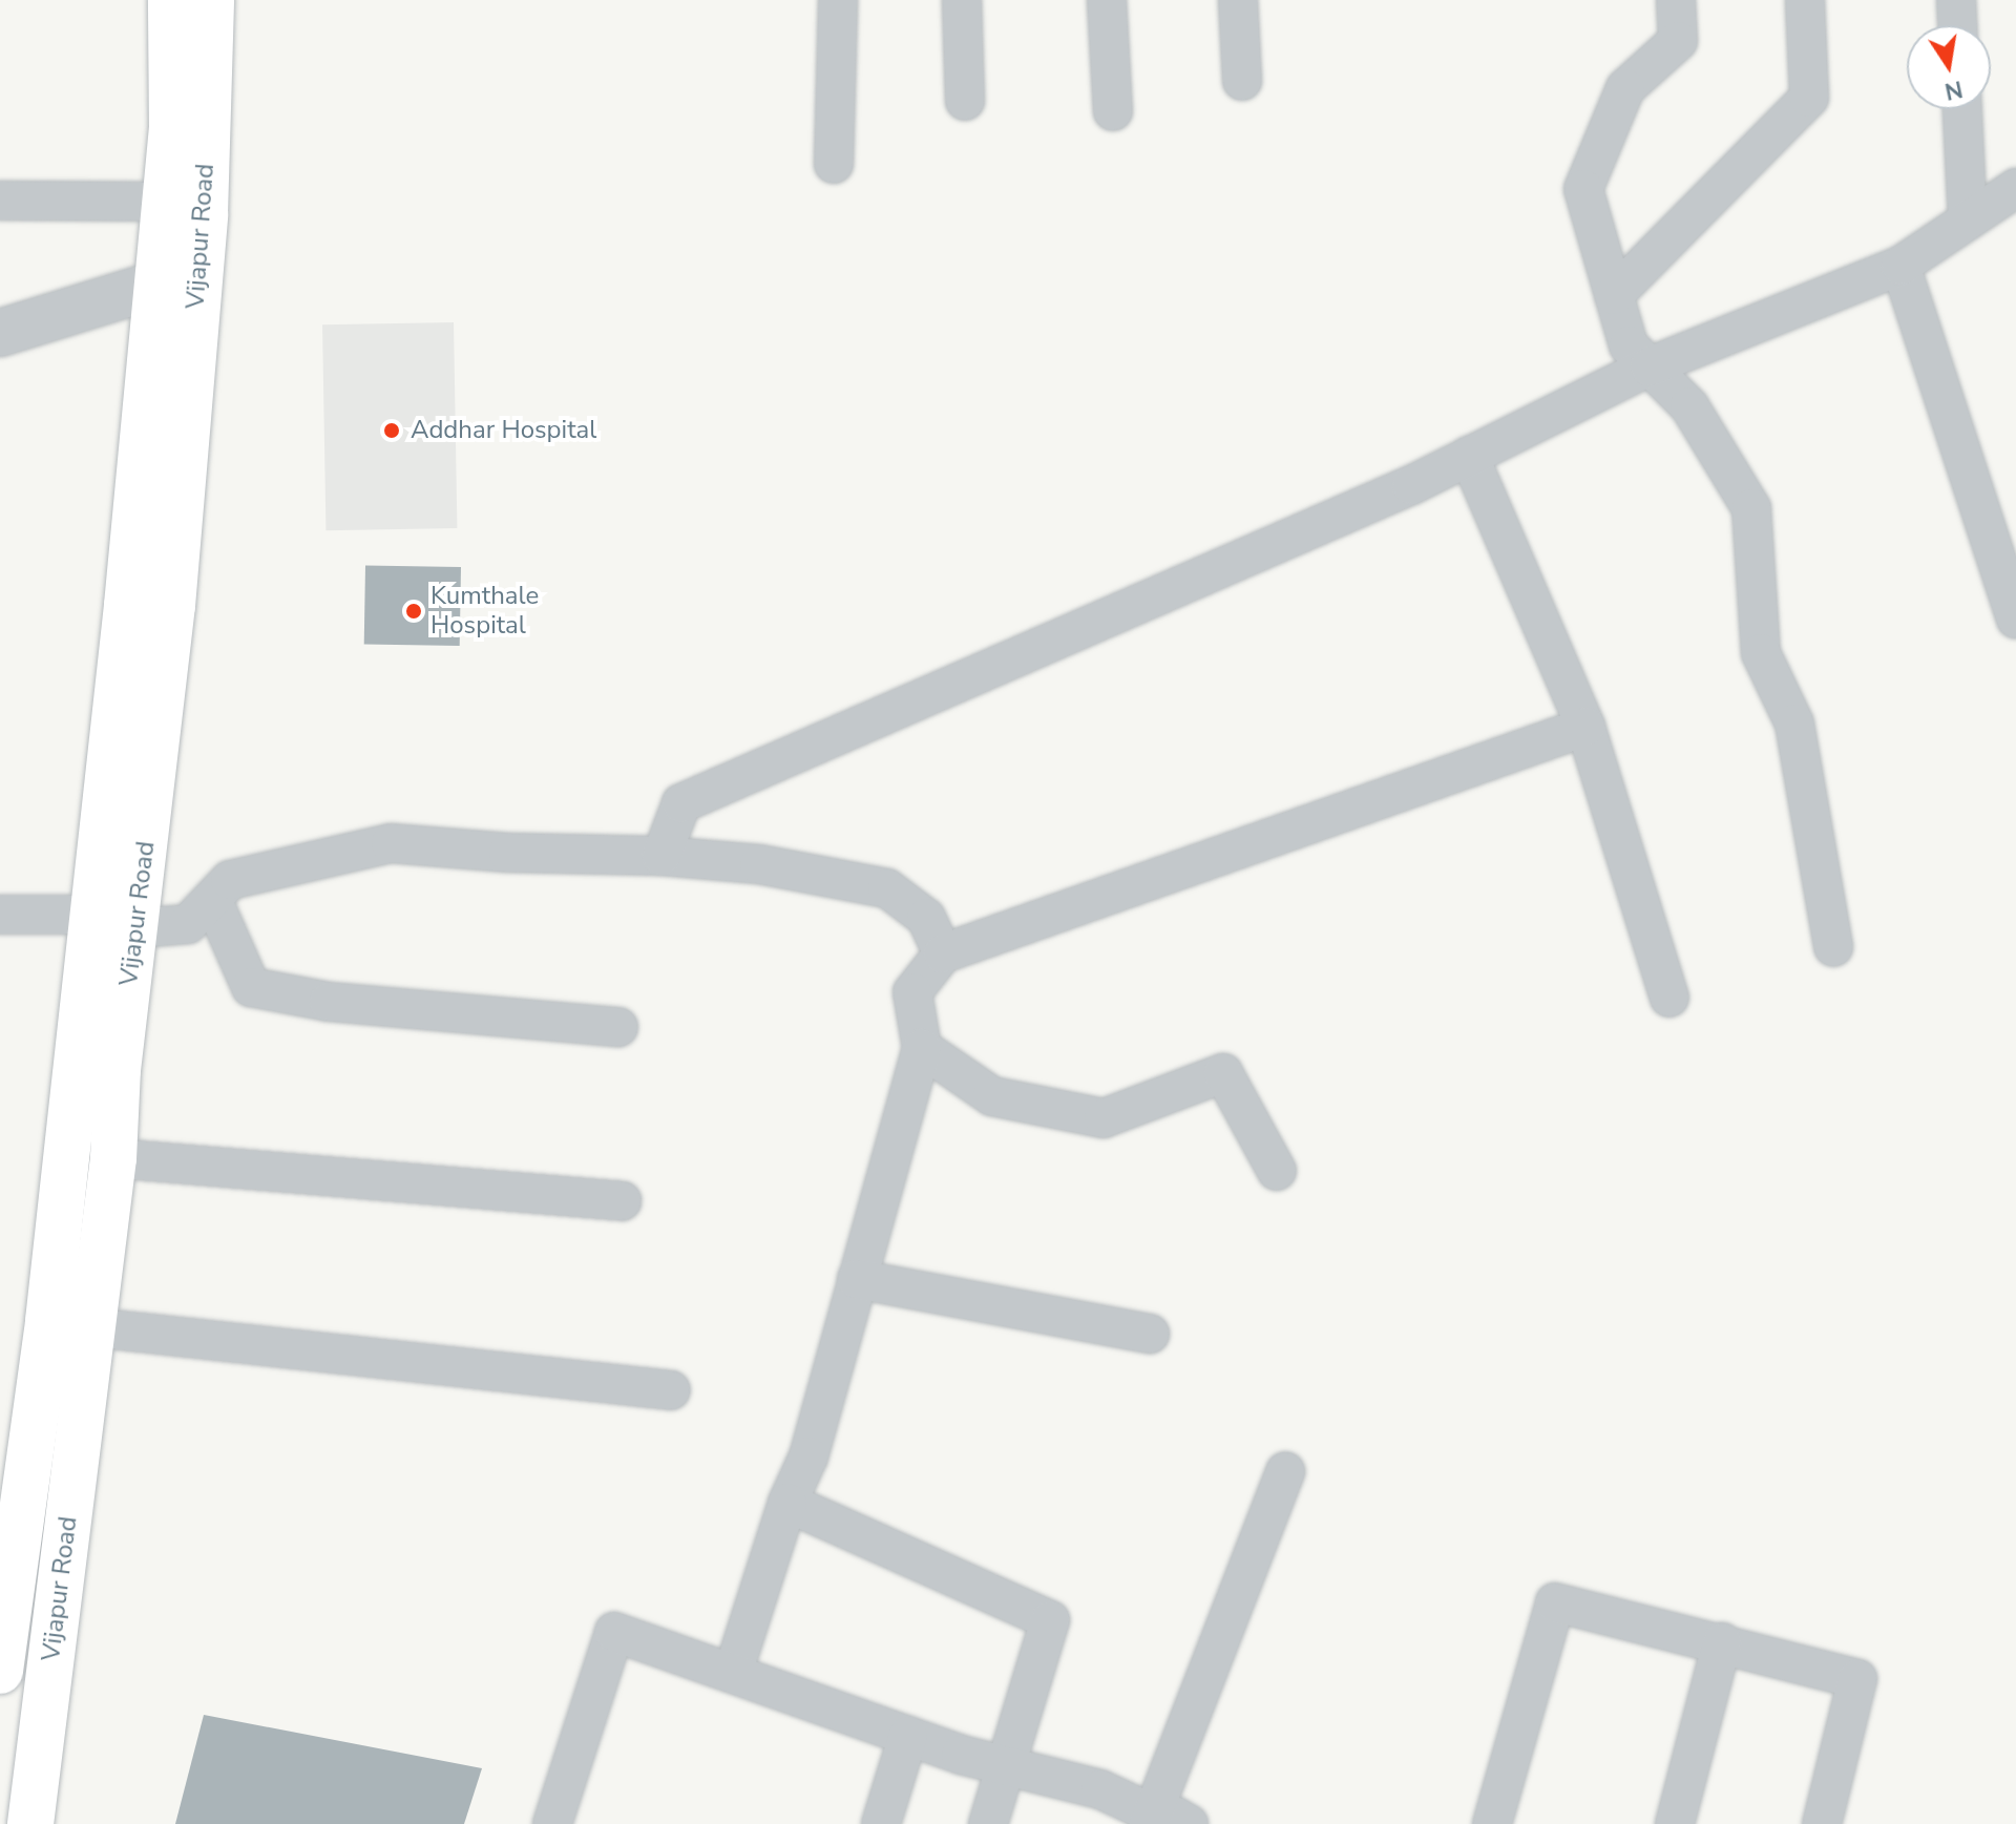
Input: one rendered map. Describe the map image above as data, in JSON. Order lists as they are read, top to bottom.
{
  "streets": {
    "main road": ["Vijapur Road"]
  },
  "places": ["Addhar Hospital", "Kumthale Hospital"],
  "north": "bottom"
}
